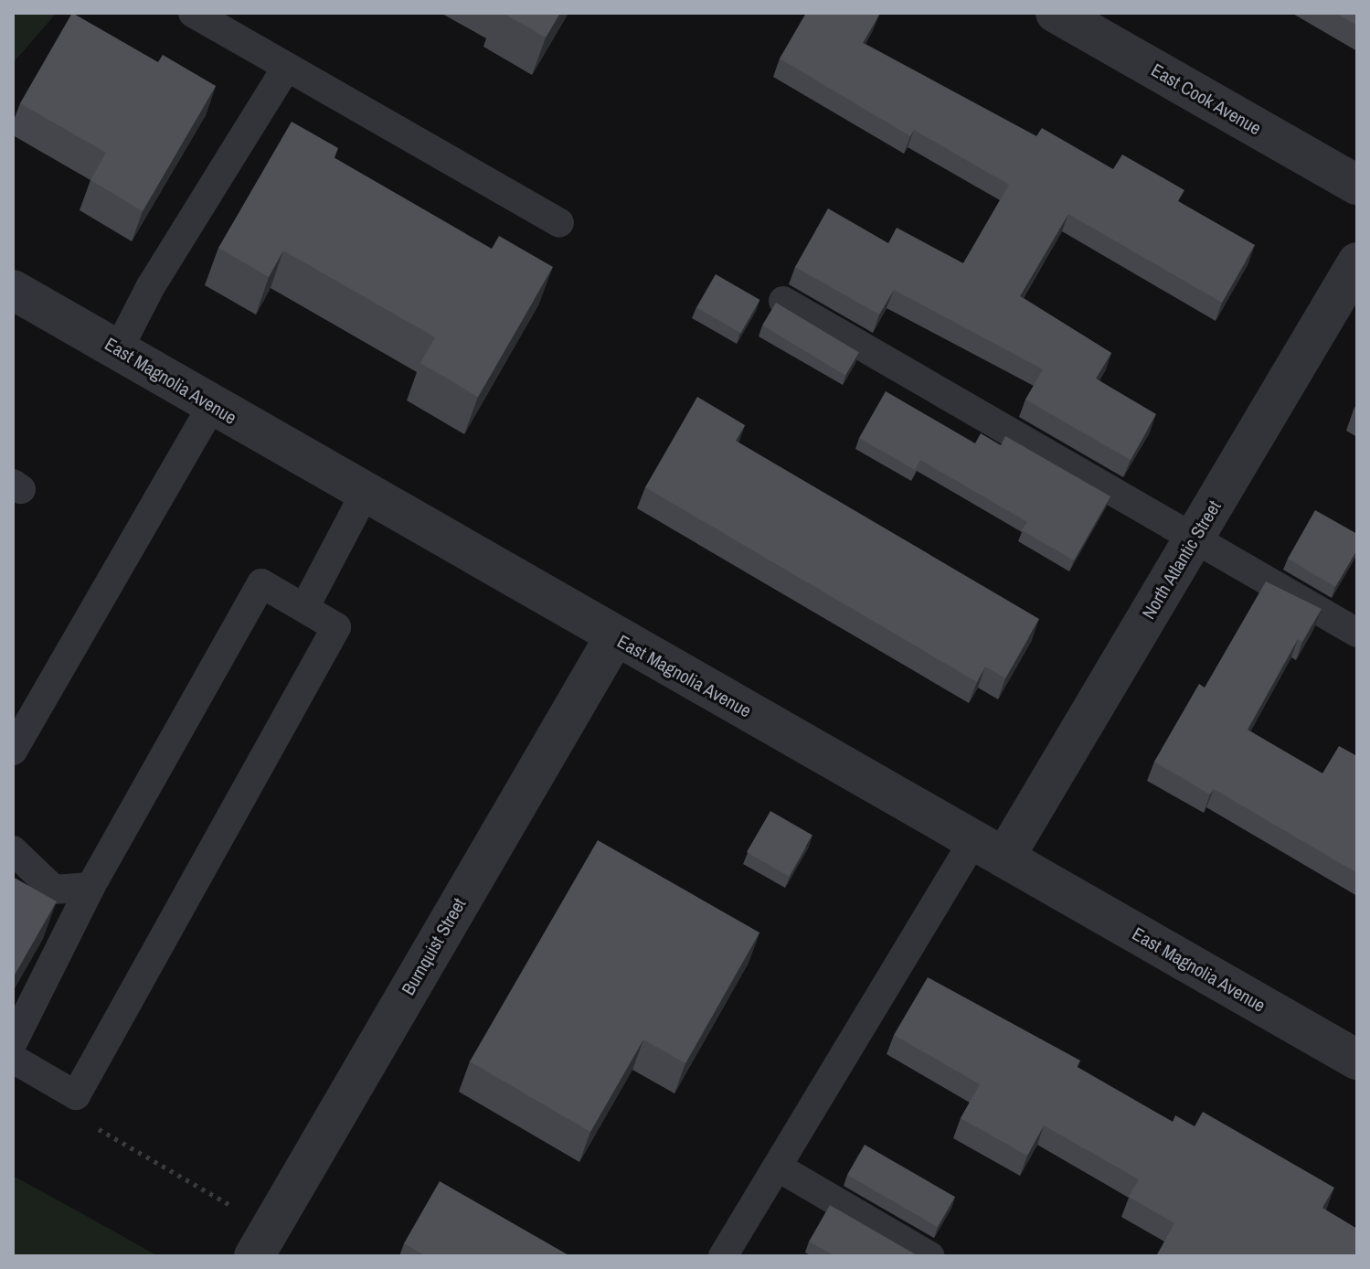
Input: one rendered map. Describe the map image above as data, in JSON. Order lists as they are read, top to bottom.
{
  "streets": {
    "street": [
      "East Cook Avenue",
      "East Magnolia Avenue",
      "North Atlantic Street",
      "Burnquist Street"
    ]
  },
  "crossings": [
    ["East Magnolia Avenue", "North Atlantic Street"],
    ["East Magnolia Avenue", "Burnquist Street"]
  ]
}
